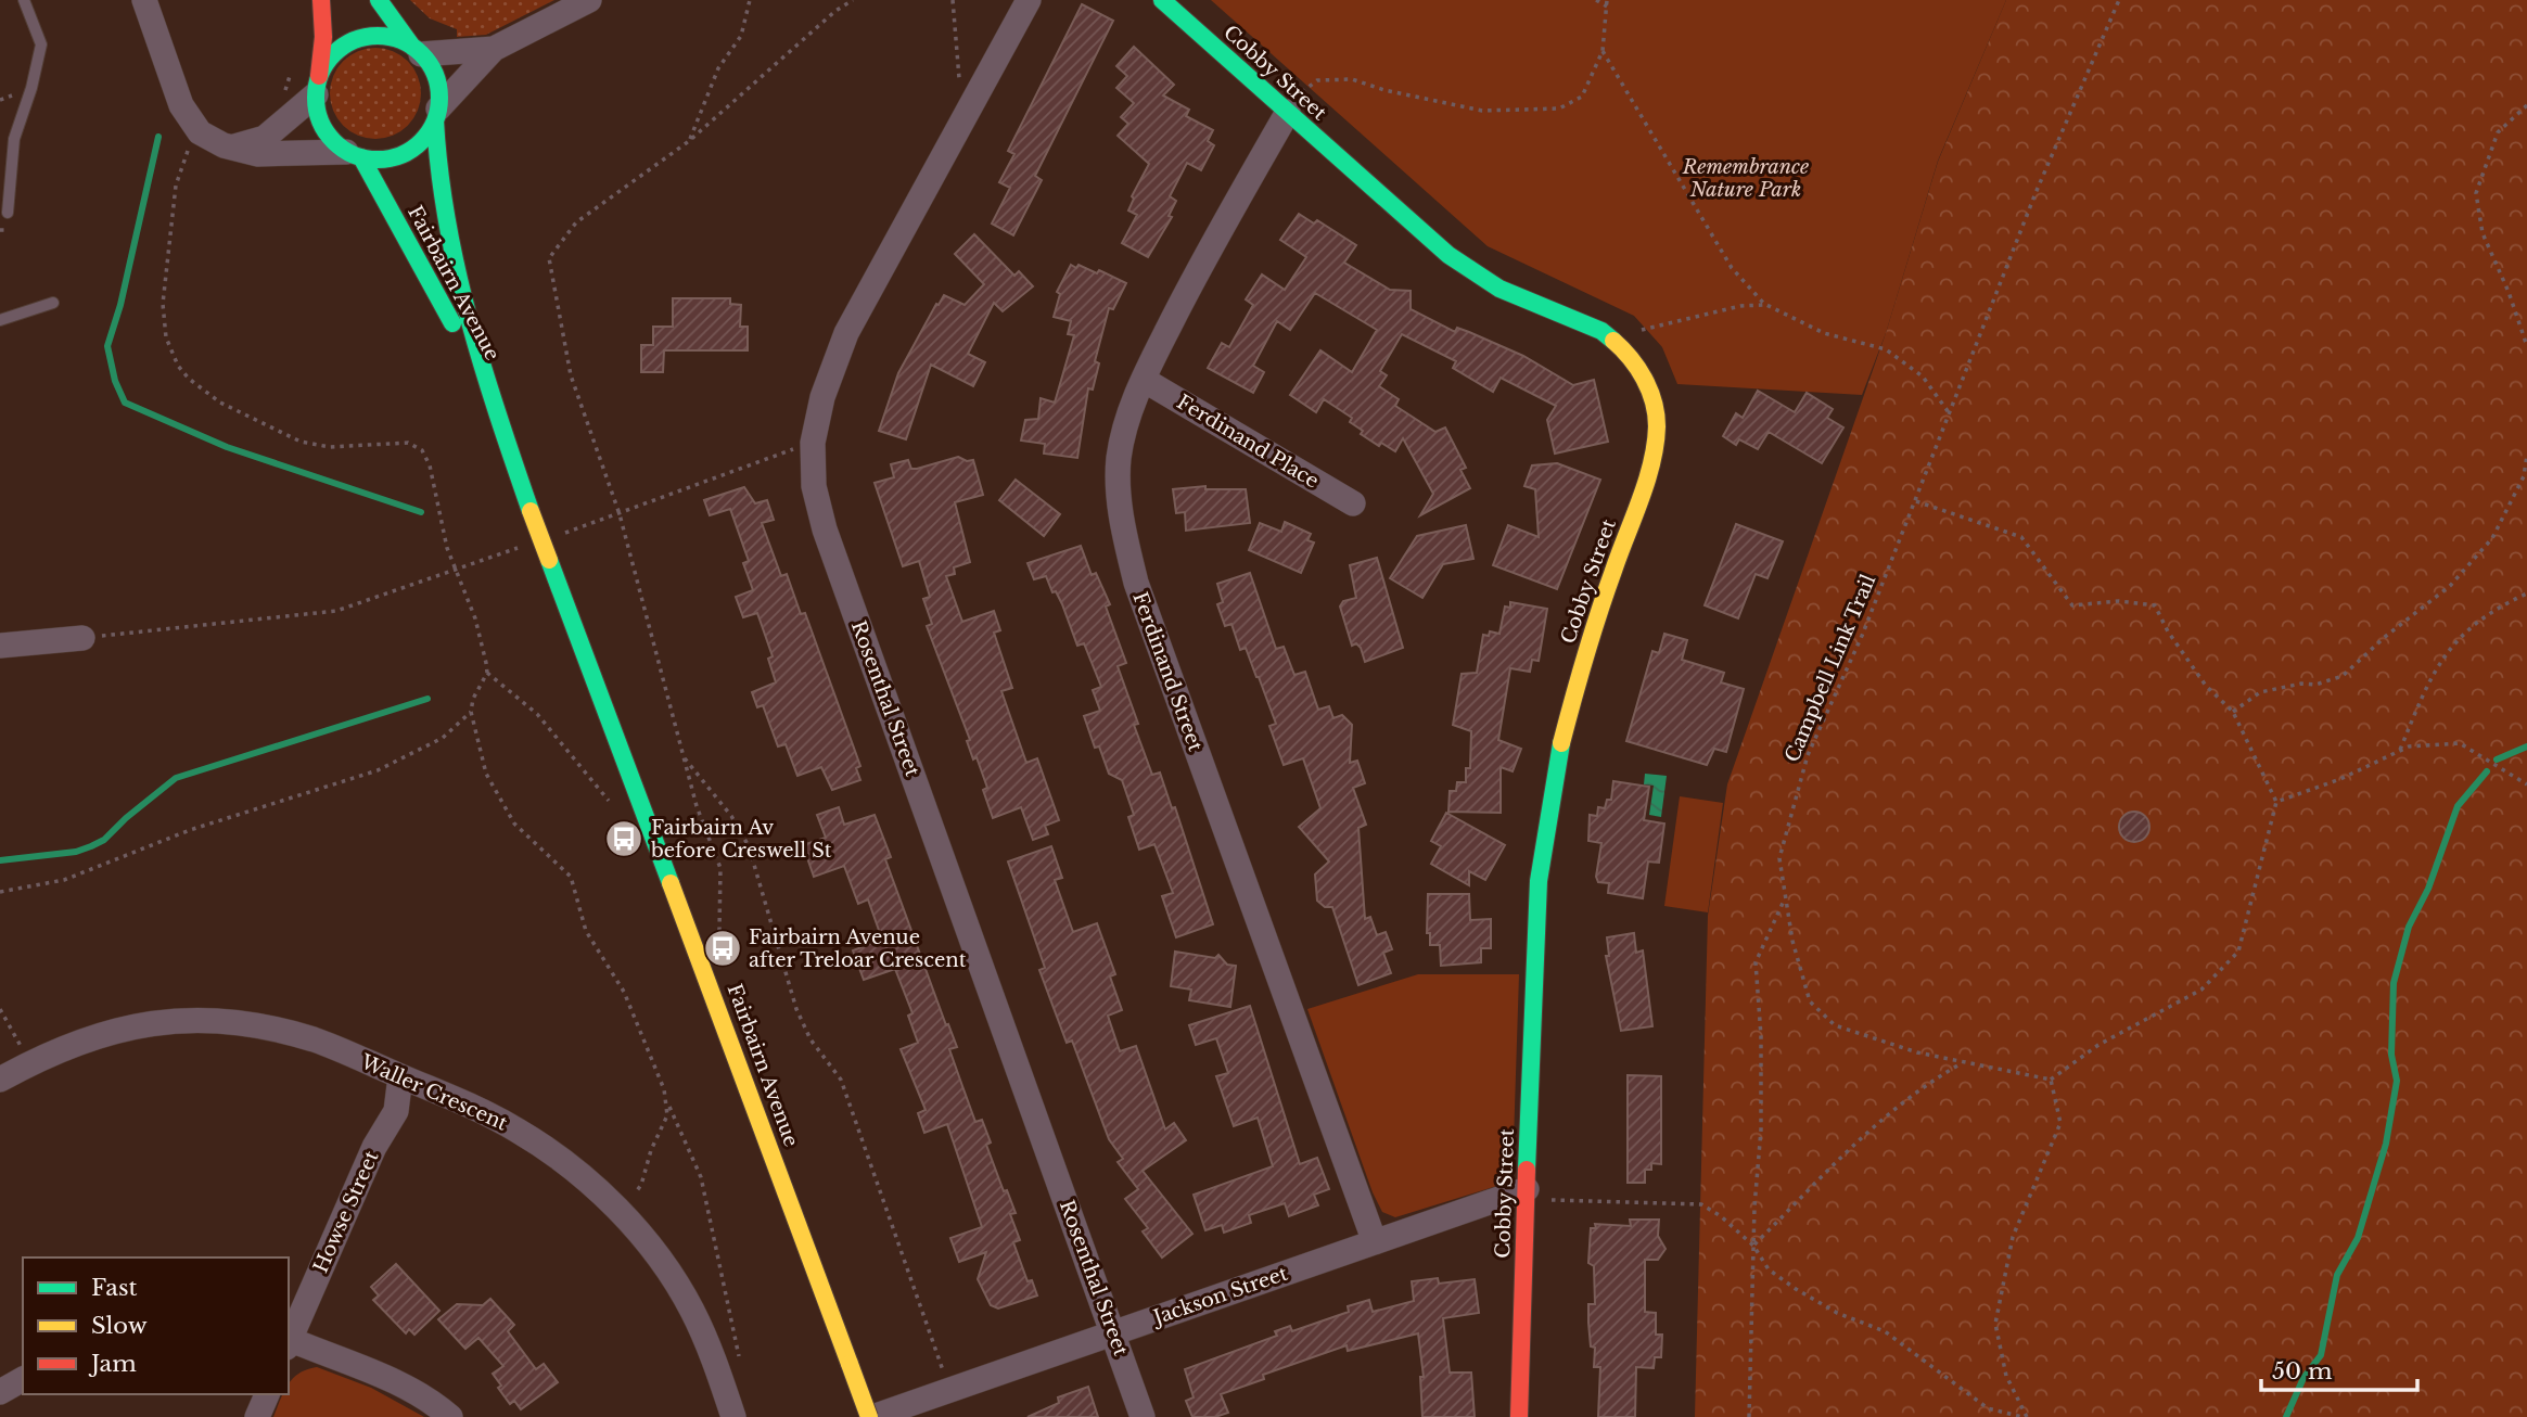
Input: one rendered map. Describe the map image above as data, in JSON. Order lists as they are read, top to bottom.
{
  "streets": {
    "main road": ["Cobby Street", "Fairbairn Avenue"],
    "street": [
      "Ferdinand Place",
      "Ferdinand Street",
      "Rosenthal Street",
      "Waller Crescent",
      "Howse Street",
      "Jackson Street"
    ],
    "path": ["Campbell Link Trail"]
  },
  "crossings": [
    ["Cobby Street", "Ferdinand Street"],
    ["Cobby Street", "Jackson Street"],
    ["Fairbairn Avenue", "Jackson Street"],
    ["Ferdinand Place", "Ferdinand Street"],
    ["Ferdinand Street", "Jackson Street"],
    ["Rosenthal Street", "Jackson Street"],
    ["Waller Crescent", "Howse Street"]
  ],
  "parks": ["Remembrance Nature Park"],
  "places": {
    "bus stop": ["Fairbairn Av before Creswell St", "Fairbairn Avenue after Treloar Crescent"]
  },
  "legend": ["Fast", "Slow", "Jam"],
  "scale_bar": "50 m"
}
